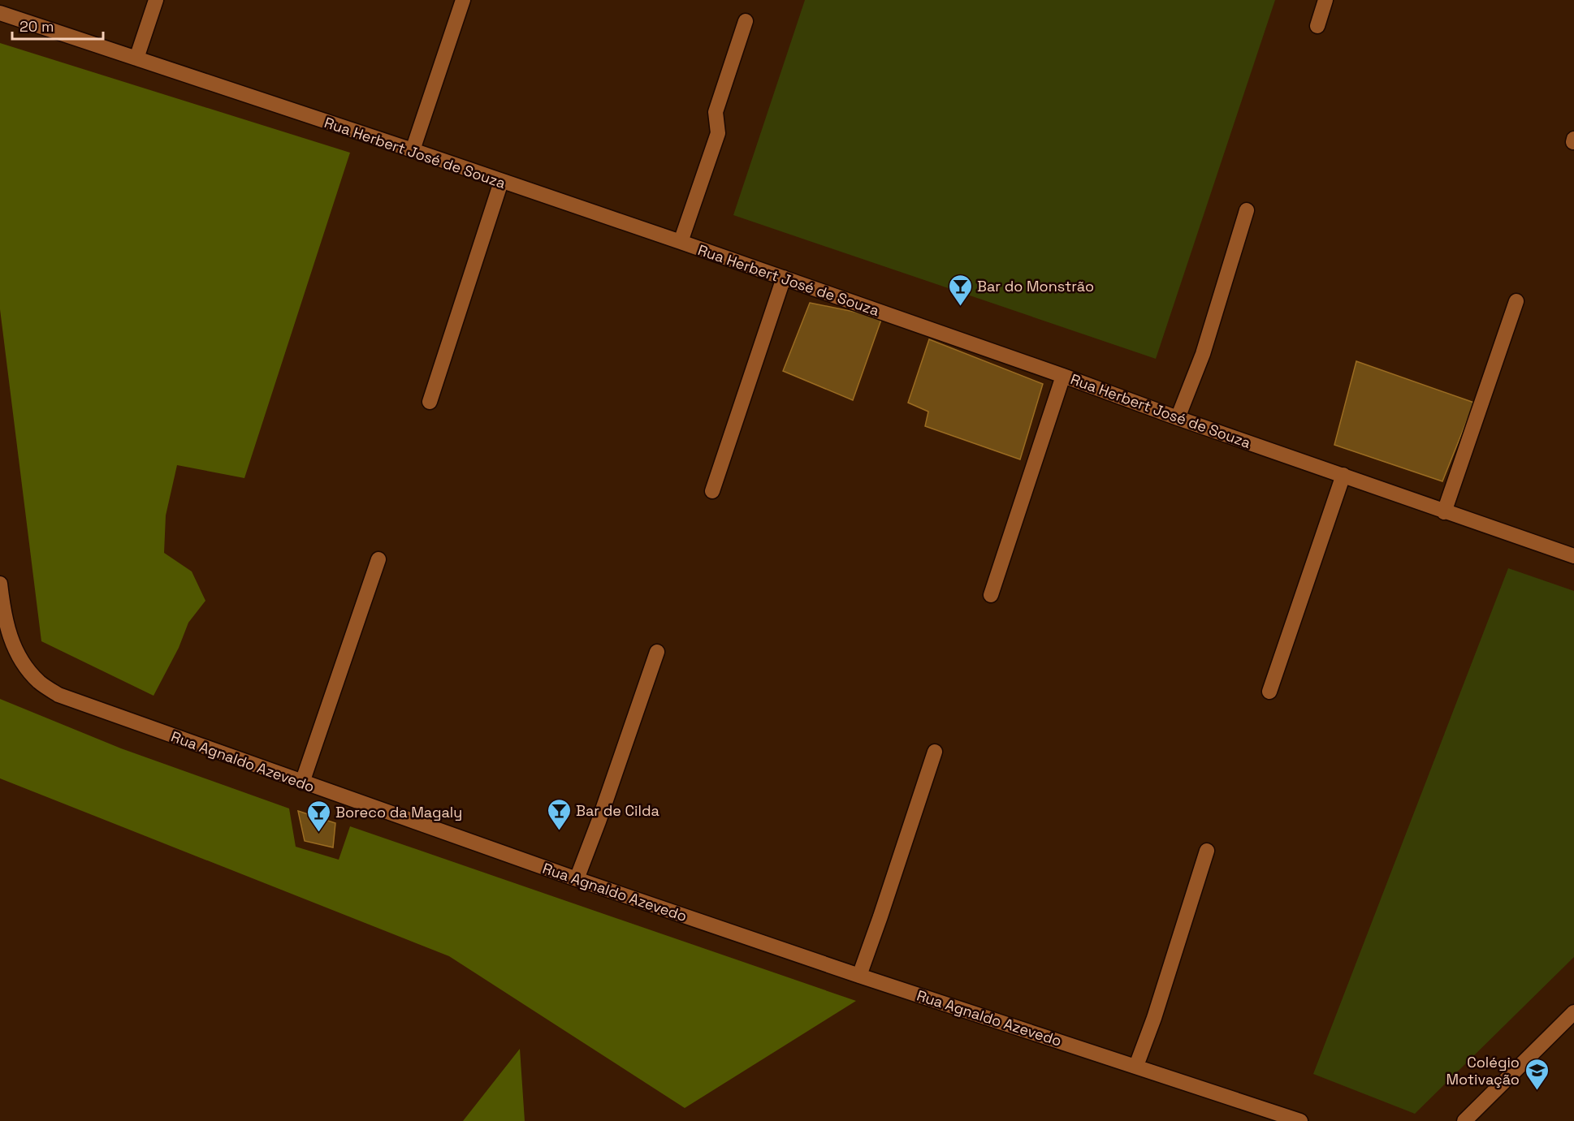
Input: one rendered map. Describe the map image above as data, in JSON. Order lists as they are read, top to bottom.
{
  "streets": {
    "street": ["Rua Herbert José de Souza", "Rua Agnaldo Azevedo"]
  },
  "places": {
    "bar": ["Bar do Monstrão", "Bar de Cilda", "Boreco da Magaly"],
    "school or university": ["Colégio Motivação"]
  },
  "scale_bar": "20 m"
}
